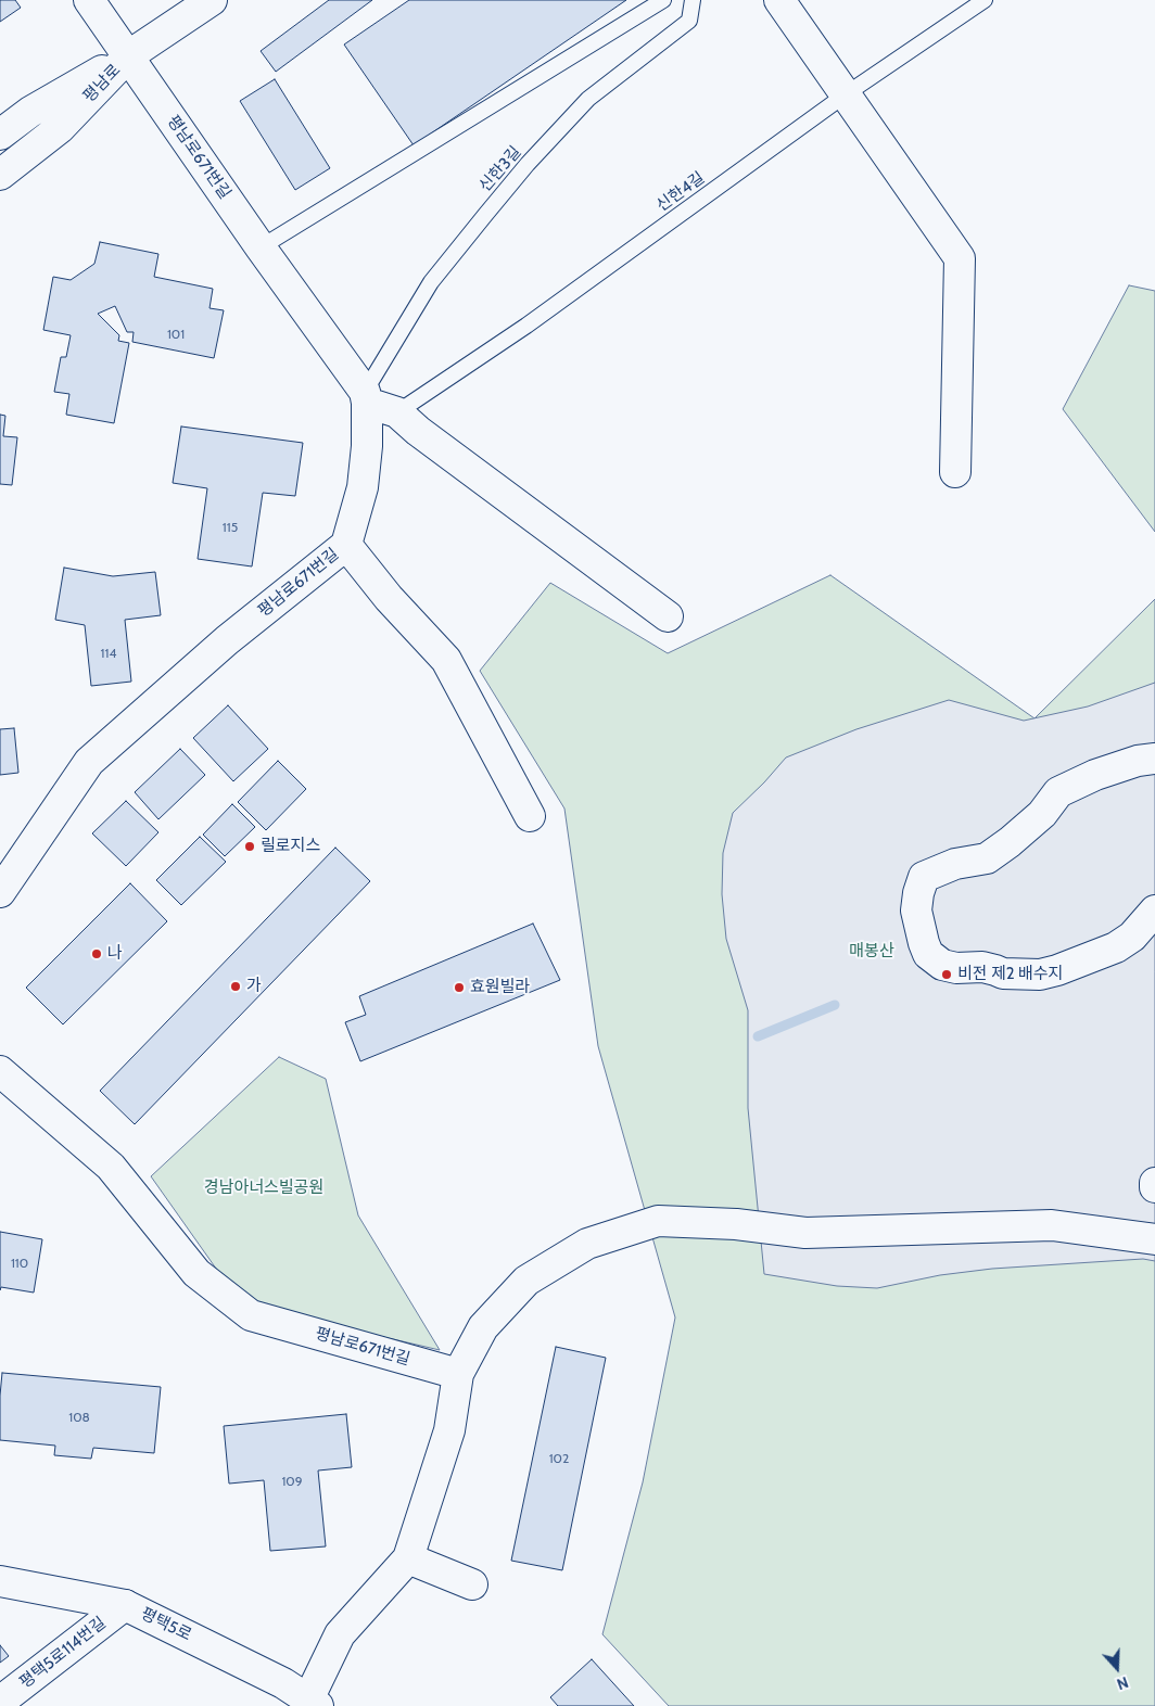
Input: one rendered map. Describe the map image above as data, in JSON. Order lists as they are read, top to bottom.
{
  "streets": {
    "street": [
      "평남로",
      "평남로671번길",
      "평택5로",
      "평택5로114번길"
    ],
    "lane": ["신한3길", "신한4길"]
  },
  "crossings": [
    ["평남로", "평남로671번길"],
    ["평남로671번길", "신한3길"],
    ["평택5로", "평택5로114번길"]
  ],
  "parks": ["매봉산", "경남아너스빌공원"],
  "places": [
    "릴로지스",
    "나",
    "비전 제2 배수지",
    "가",
    "효원빌라"
  ],
  "house_numbers": [
    "101",
    "115",
    "114",
    "110",
    "108",
    "102",
    "109"
  ],
  "north": "bottom"
}
